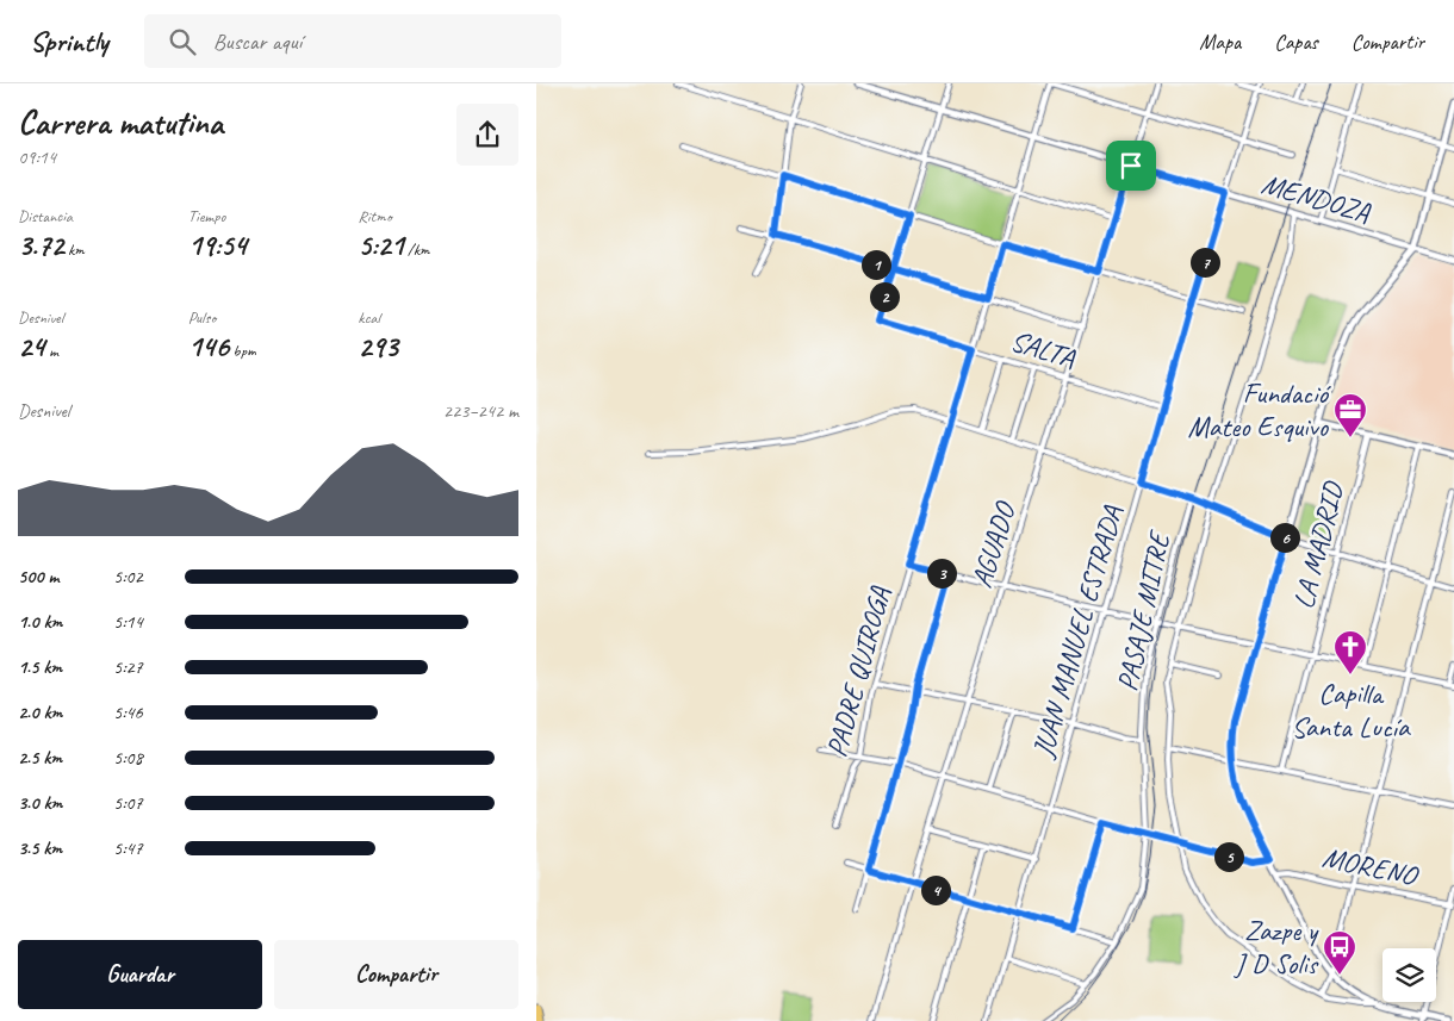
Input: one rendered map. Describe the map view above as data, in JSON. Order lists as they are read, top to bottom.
{
  "streets": {
    "street": [
      "MENDOZA",
      "SALTA",
      "AGUADO",
      "LA MADRID",
      "PASAJE MITRE",
      "JUAN MANUEL ESTRADA",
      "PADRE QUIROGA",
      "MORENO"
    ]
  },
  "crossings": [
    ["MENDOZA", "AGUADO"],
    ["MENDOZA", "JUAN MANUEL ESTRADA"],
    ["MENDOZA", "PADRE QUIROGA"],
    ["SALTA", "AGUADO"],
    ["SALTA", "JUAN MANUEL ESTRADA"],
    ["SALTA", "PADRE QUIROGA"]
  ],
  "places": {
    "office": ["Fundació Mateo Esquivo"],
    "church": ["Capilla Santa Lucía"],
    "bus stop": ["Zazpe y J D Solis"]
  },
  "page": {
    "header": "Sprintly",
    "search": "Buscar aquí",
    "nav": ["Mapa", "Capas", "Compartir"],
    "heading": ["Carrera matutina", "09:14"],
    "stats": [
      ["Distancia", "3.72 km"],
      ["Tiempo", "19:54"],
      ["Ritmo", "5:21 /km"],
      ["Desnivel", "24 m"],
      ["Pulso", "146 bpm"],
      ["kcal", "293"]
    ],
    "pins": [
      "7",
      "1",
      "2",
      "6",
      "3",
      "5",
      "4"
    ],
    "chart": ["Desnivel", "223–242 m"],
    "list": [
      {
        "name": "500 m",
        "note": "5:02"
      },
      {
        "name": "1.0 km",
        "note": "5:14"
      },
      {
        "name": "1.5 km",
        "note": "5:27"
      },
      {
        "name": "2.0 km",
        "note": "5:46"
      },
      {
        "name": "2.5 km",
        "note": "5:08"
      },
      {
        "name": "3.0 km",
        "note": "5:07"
      },
      {
        "name": "3.5 km",
        "note": "5:47"
      }
    ],
    "buttons": ["Guardar", "Compartir"]
  }
}
